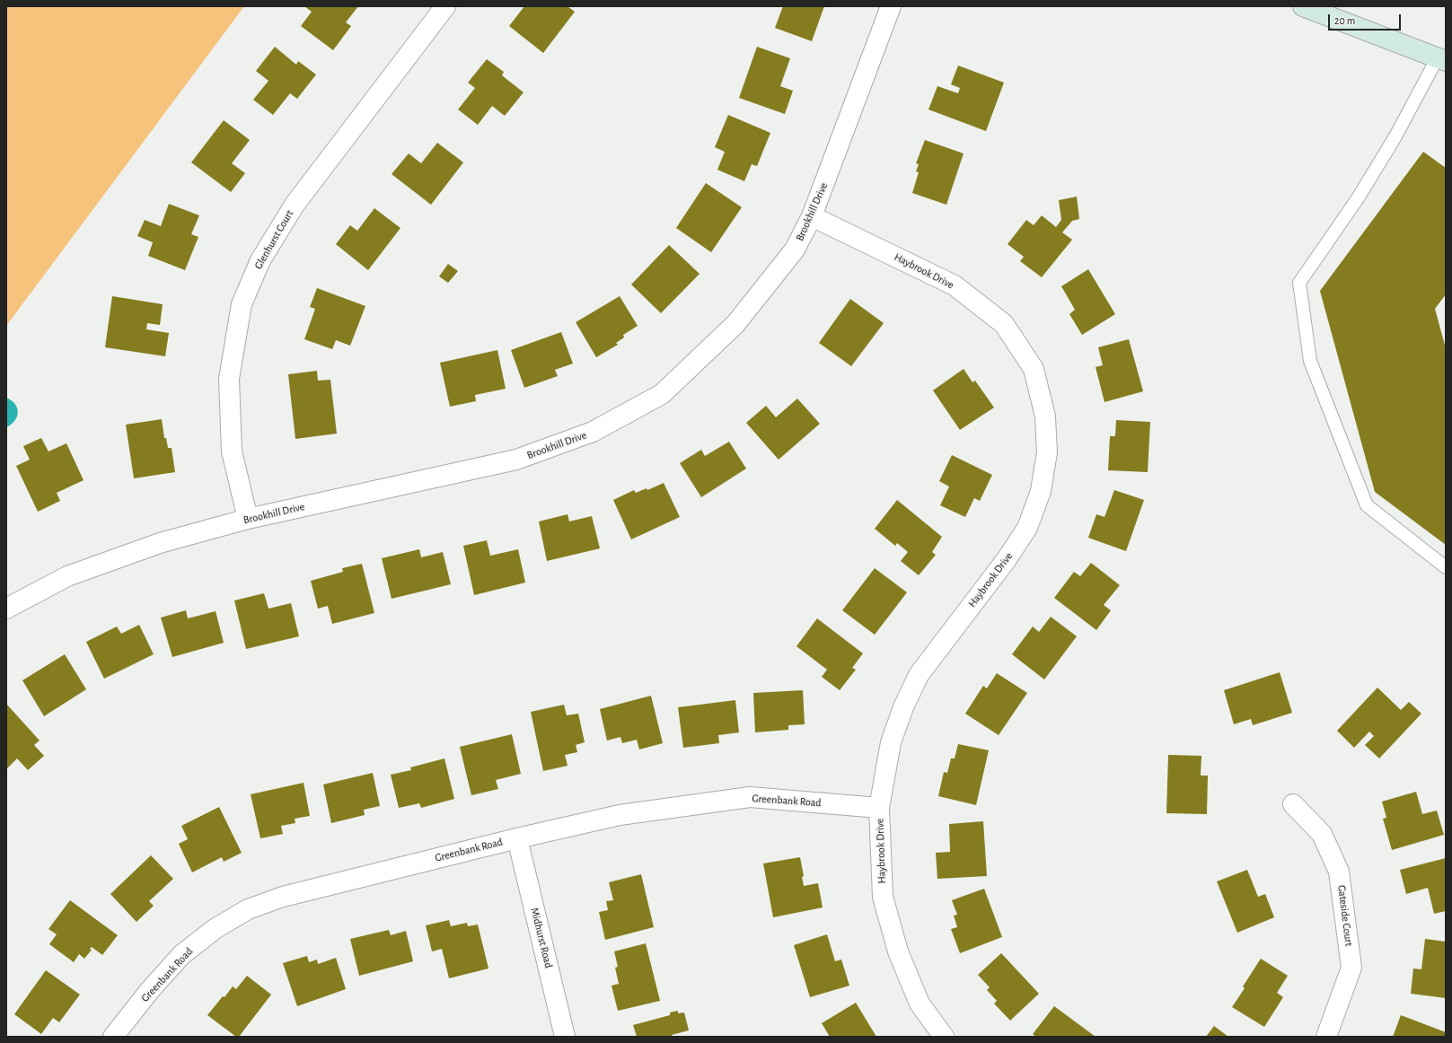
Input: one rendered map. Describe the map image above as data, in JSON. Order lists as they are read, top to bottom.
{
  "streets": {
    "street": [
      "Brookhill Drive",
      "Glenhurst Court",
      "Haybrook Drive",
      "Greenbank Road",
      "Gateside Court",
      "Midhurst Road"
    ]
  },
  "crossings": [
    ["Brookhill Drive", "Glenhurst Court"],
    ["Brookhill Drive", "Haybrook Drive"],
    ["Haybrook Drive", "Greenbank Road"],
    ["Greenbank Road", "Midhurst Road"]
  ],
  "scale_bar": "20 m"
}
